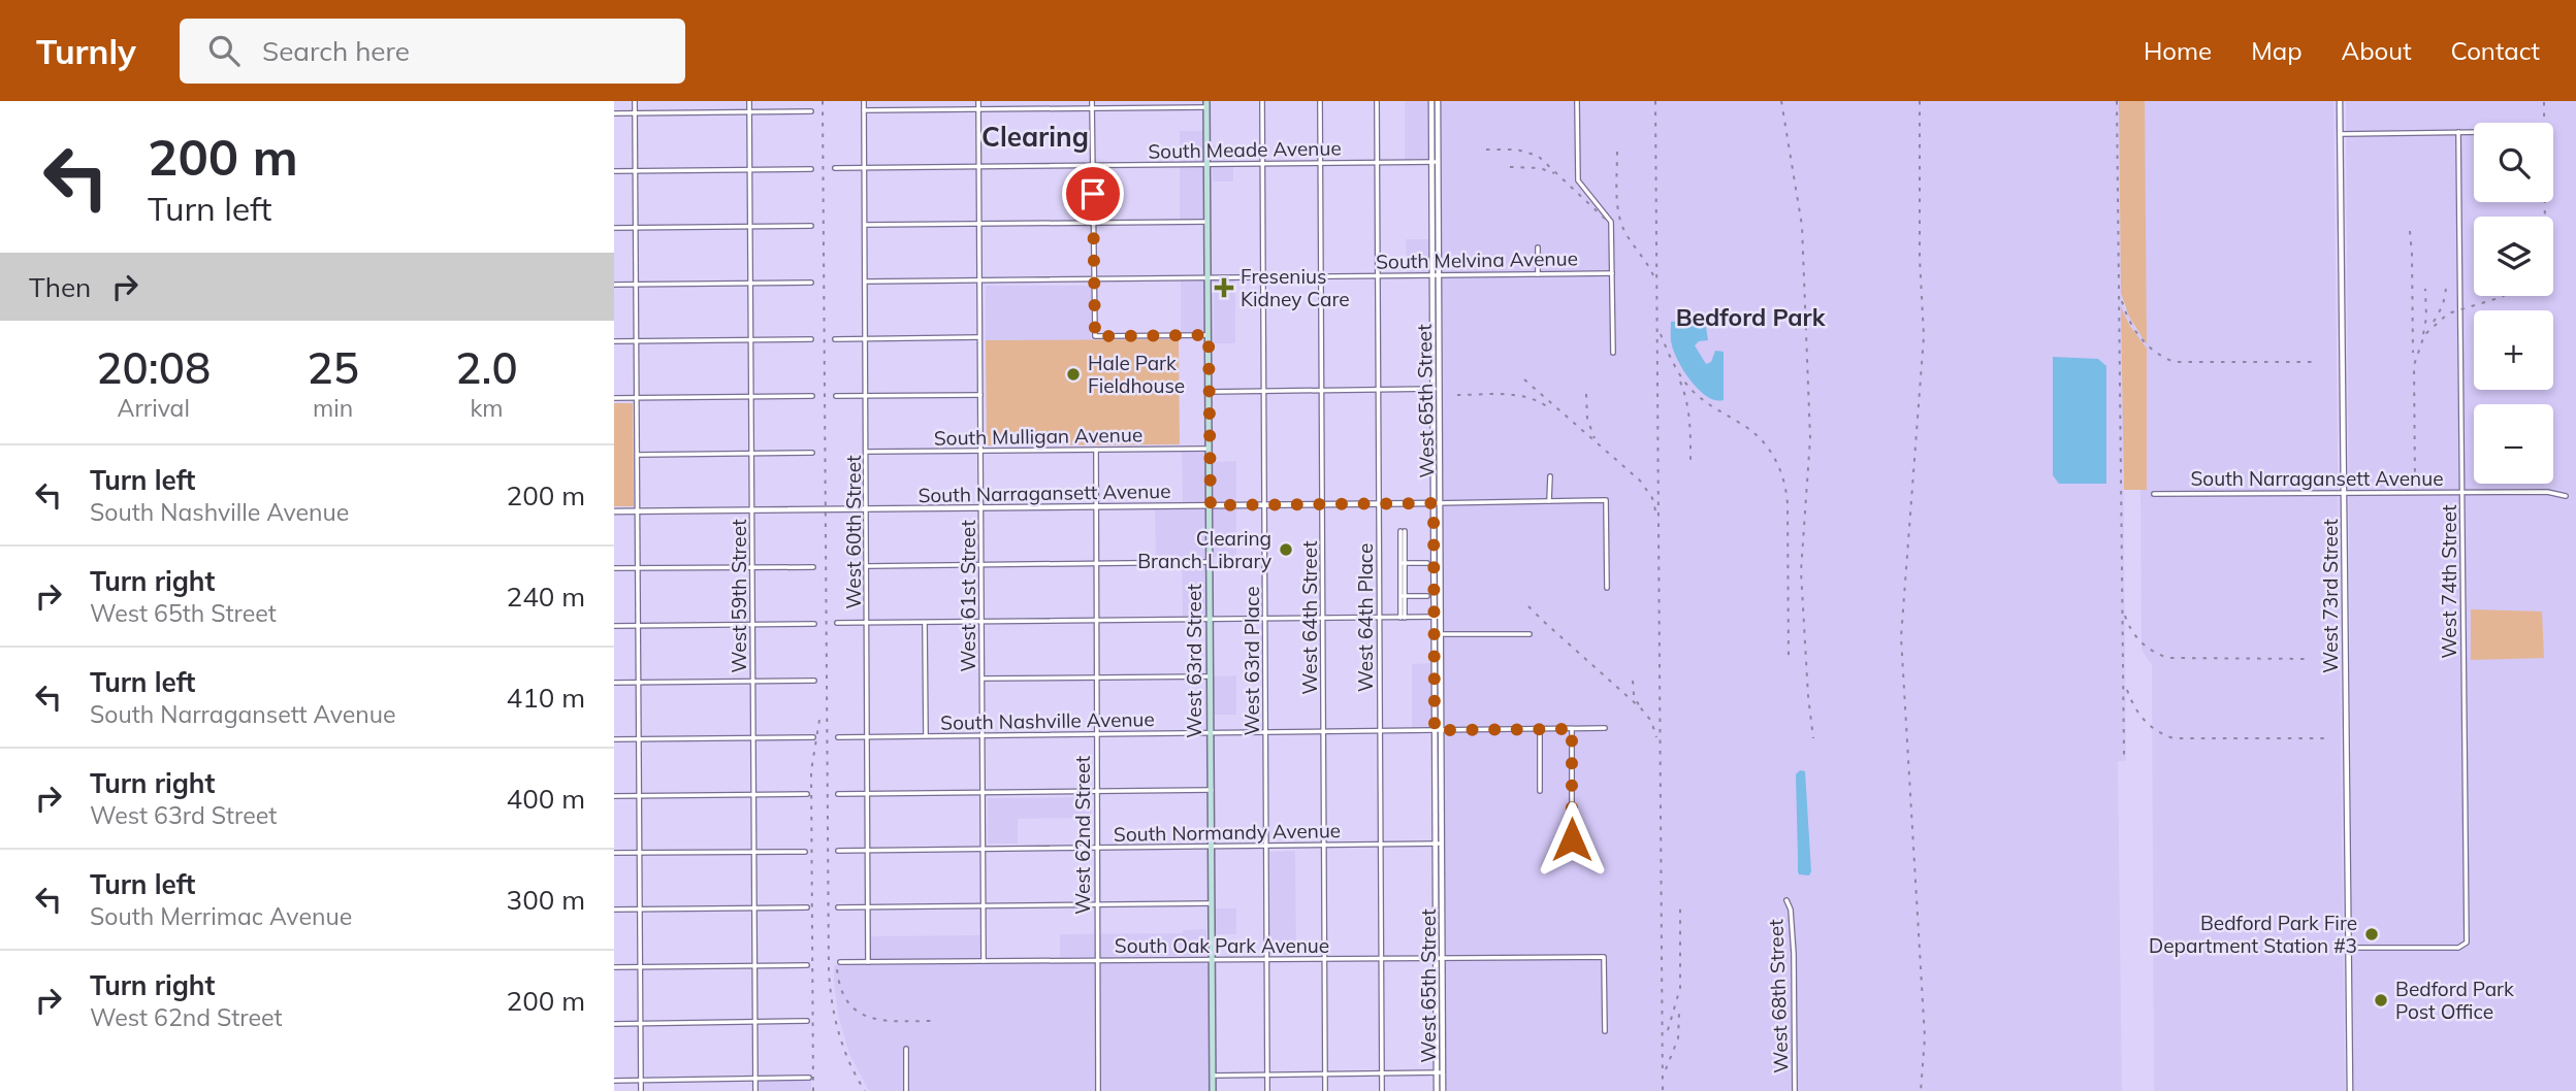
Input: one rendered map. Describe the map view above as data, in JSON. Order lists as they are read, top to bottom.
{
  "streets": {
    "main road": ["West 63rd Street"],
    "street": [
      "South Meade Avenue",
      "South Melvina Avenue",
      "West 65th Street",
      "South Mulligan Avenue",
      "South Narragansett Avenue",
      "West 60th Street",
      "West 74th Street",
      "West 59th Street",
      "West 61st Street",
      "West 73rd Street",
      "West 64th Street",
      "West 64th Place",
      "West 63rd Place",
      "South Nashville Avenue",
      "South Normandy Avenue",
      "West 62nd Street",
      "South Oak Park Avenue",
      "West 68th Street"
    ]
  },
  "crossings": [
    ["South Meade Avenue", "West 65th Street"],
    ["South Meade Avenue", "West 60th Street"],
    ["South Meade Avenue", "West 61st Street"],
    ["South Meade Avenue", "West 64th Street"],
    ["South Meade Avenue", "West 64th Place"],
    ["South Meade Avenue", "West 63rd Street"],
    ["South Meade Avenue", "West 63rd Place"],
    ["South Melvina Avenue", "West 65th Street"],
    ["South Melvina Avenue", "West 60th Street"],
    ["South Melvina Avenue", "West 61st Street"],
    ["South Melvina Avenue", "West 64th Street"],
    ["South Melvina Avenue", "West 64th Place"],
    ["South Melvina Avenue", "West 63rd Street"],
    ["South Melvina Avenue", "West 63rd Place"],
    ["West 65th Street", "South Narragansett Avenue"],
    ["West 65th Street", "South Nashville Avenue"],
    ["West 65th Street", "South Normandy Avenue"],
    ["West 65th Street", "South Oak Park Avenue"],
    ["South Mulligan Avenue", "West 60th Street"],
    ["South Mulligan Avenue", "West 61st Street"],
    ["South Mulligan Avenue", "West 63rd Street"],
    ["South Mulligan Avenue", "West 62nd Street"],
    ["South Narragansett Avenue", "West 60th Street"],
    ["South Narragansett Avenue", "West 74th Street"],
    ["South Narragansett Avenue", "West 59th Street"],
    ["South Narragansett Avenue", "West 61st Street"],
    ["South Narragansett Avenue", "West 73rd Street"],
    ["South Narragansett Avenue", "West 64th Street"],
    ["South Narragansett Avenue", "West 64th Place"],
    ["South Narragansett Avenue", "West 63rd Street"],
    ["South Narragansett Avenue", "West 63rd Place"],
    ["South Narragansett Avenue", "West 62nd Street"],
    ["West 60th Street", "South Nashville Avenue"],
    ["West 60th Street", "South Normandy Avenue"],
    ["West 60th Street", "South Oak Park Avenue"],
    ["West 74th Street", "West 73rd Street"],
    ["West 61st Street", "South Nashville Avenue"],
    ["West 61st Street", "South Normandy Avenue"],
    ["West 61st Street", "South Oak Park Avenue"],
    ["West 64th Street", "South Nashville Avenue"],
    ["West 64th Street", "South Normandy Avenue"],
    ["West 64th Street", "South Oak Park Avenue"],
    ["West 64th Place", "South Nashville Avenue"],
    ["West 64th Place", "South Normandy Avenue"],
    ["West 64th Place", "South Oak Park Avenue"],
    ["West 63rd Street", "South Nashville Avenue"],
    ["West 63rd Street", "South Normandy Avenue"],
    ["West 63rd Street", "South Oak Park Avenue"],
    ["West 63rd Place", "South Nashville Avenue"],
    ["West 63rd Place", "South Normandy Avenue"],
    ["West 63rd Place", "South Oak Park Avenue"],
    ["South Nashville Avenue", "West 62nd Street"],
    ["South Normandy Avenue", "West 62nd Street"],
    ["West 62nd Street", "South Oak Park Avenue"]
  ],
  "districts": ["Clearing", "Bedford Park"],
  "places": {
    "health": ["Fresenius Kidney Care"],
    "other": [
      "Hale Park Fieldhouse",
      "Clearing Branch Library",
      "Bedford Park Fire Department Station #3",
      "Bedford Park Post Office"
    ]
  },
  "page": {
    "header": "Turnly",
    "search": "Search here",
    "nav": [
      "Home",
      "Map",
      "About",
      "Contact"
    ],
    "turn": ["200 m", "Turn left"],
    "map_buttons": ["+", "−"],
    "then": "Then",
    "eta": [
      "20:08",
      "Arrival",
      "25",
      "min",
      "2.0",
      "km"
    ],
    "list": [
      {
        "name": "Turn left",
        "note": "South Nashville Avenue",
        "value": "200 m"
      },
      {
        "name": "Turn right",
        "note": "West 65th Street",
        "value": "240 m"
      },
      {
        "name": "Turn left",
        "note": "South Narragansett Avenue",
        "value": "410 m"
      },
      {
        "name": "Turn right",
        "note": "West 63rd Street",
        "value": "400 m"
      },
      {
        "name": "Turn left",
        "note": "South Merrimac Avenue",
        "value": "300 m"
      },
      {
        "name": "Turn right",
        "note": "West 62nd Street",
        "value": "200 m"
      }
    ]
  }
}
